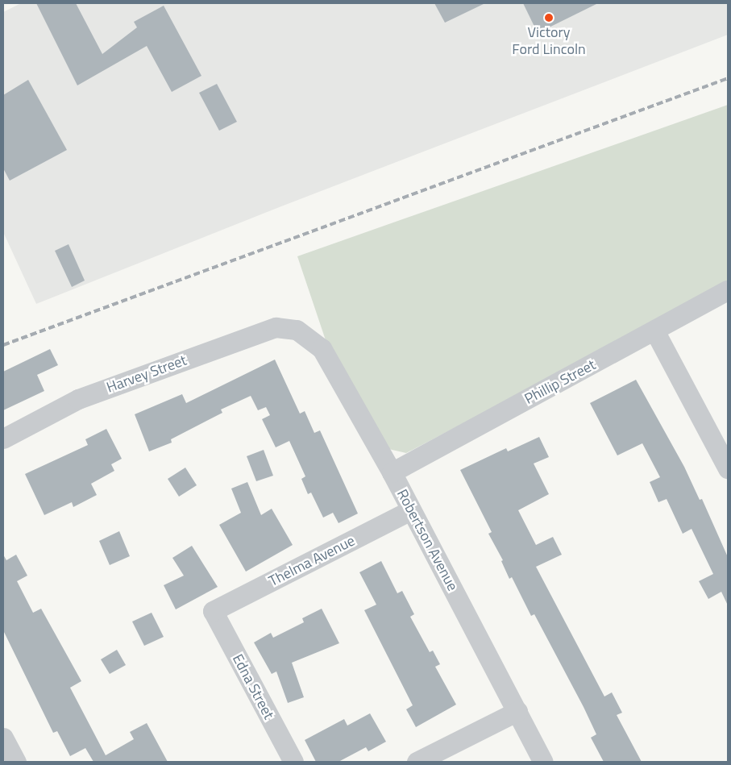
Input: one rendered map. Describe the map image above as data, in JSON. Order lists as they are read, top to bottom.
{
  "streets": {
    "street": [
      "Harvey Street",
      "Phillip Street",
      "Robertson Avenue",
      "Thelma Avenue",
      "Edna Street"
    ]
  },
  "crossings": [
    ["Harvey Street", "Robertson Avenue"],
    ["Phillip Street", "Robertson Avenue"],
    ["Robertson Avenue", "Thelma Avenue"],
    ["Thelma Avenue", "Edna Street"]
  ],
  "places": ["Victory Ford Lincoln"]
}
